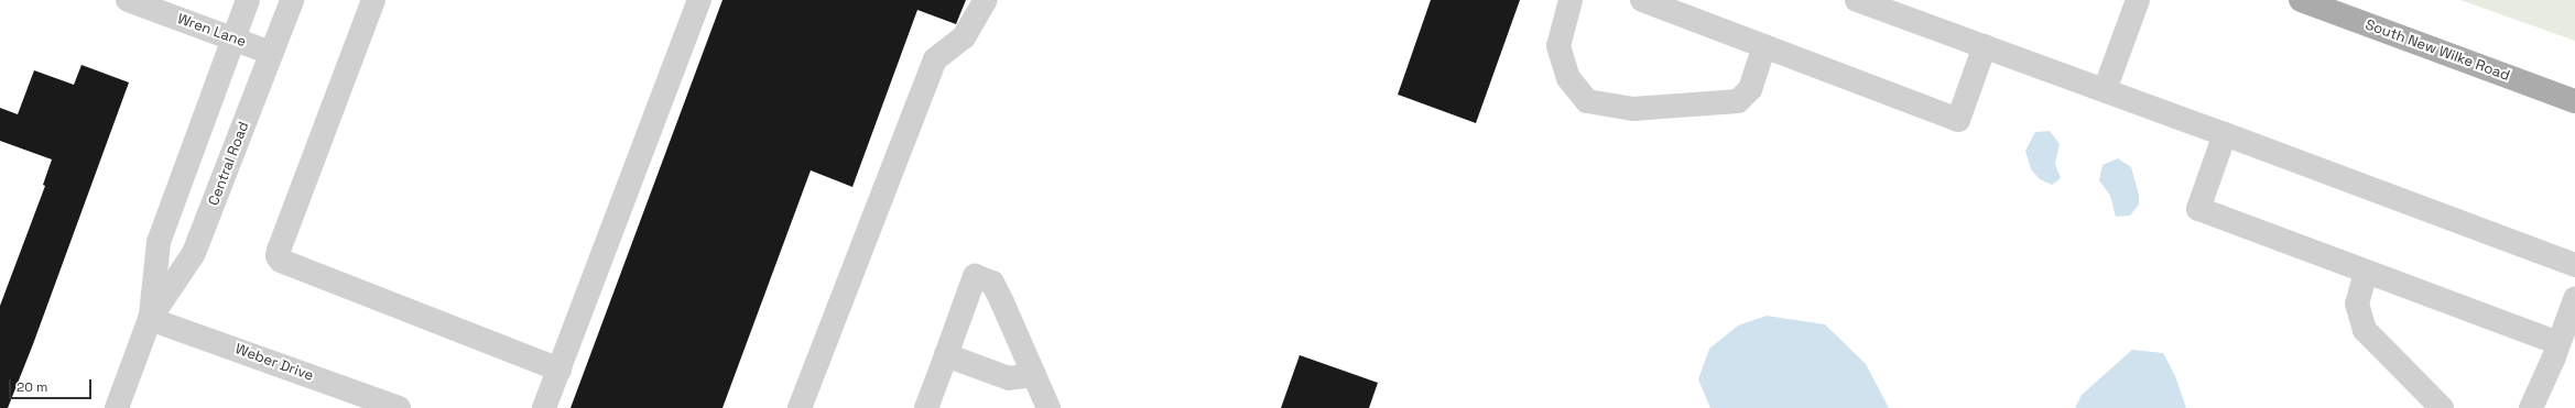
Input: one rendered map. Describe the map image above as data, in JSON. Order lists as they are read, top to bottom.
{
  "streets": {
    "main road": ["South New Wilke Road"],
    "street": ["Wren Lane", "Central Road", "Weber Drive"]
  },
  "crossings": [
    ["Wren Lane", "Central Road"],
    ["Central Road", "Weber Drive"]
  ],
  "scale_bar": "20 m"
}
